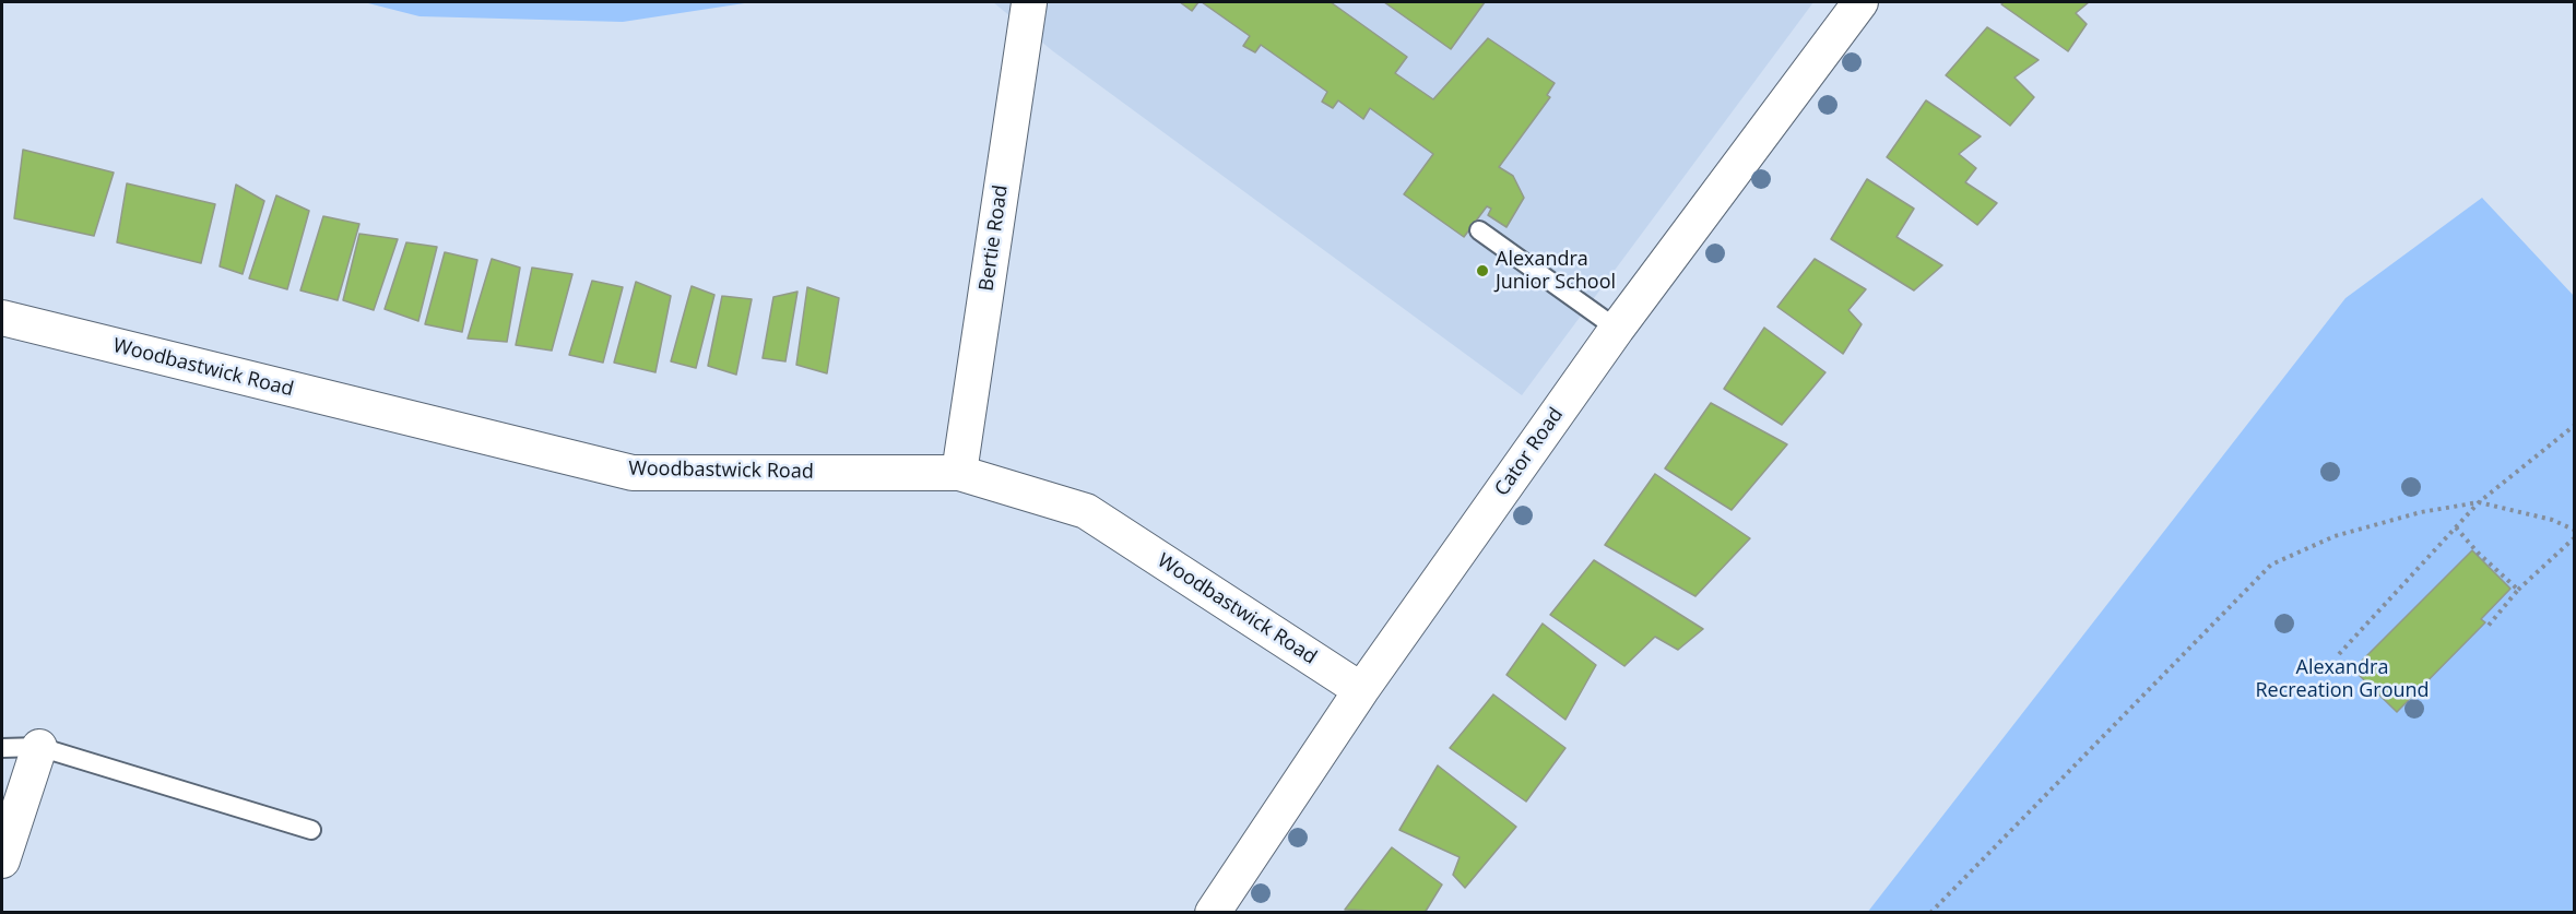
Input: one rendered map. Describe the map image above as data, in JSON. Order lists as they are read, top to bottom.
{
  "streets": {
    "street": ["Bertie Road", "Woodbastwick Road", "Cator Road"]
  },
  "crossings": [
    ["Bertie Road", "Woodbastwick Road"],
    ["Woodbastwick Road", "Cator Road"]
  ],
  "parks": ["Alexandra Recreation Ground"],
  "places": ["Alexandra Junior School"]
}
